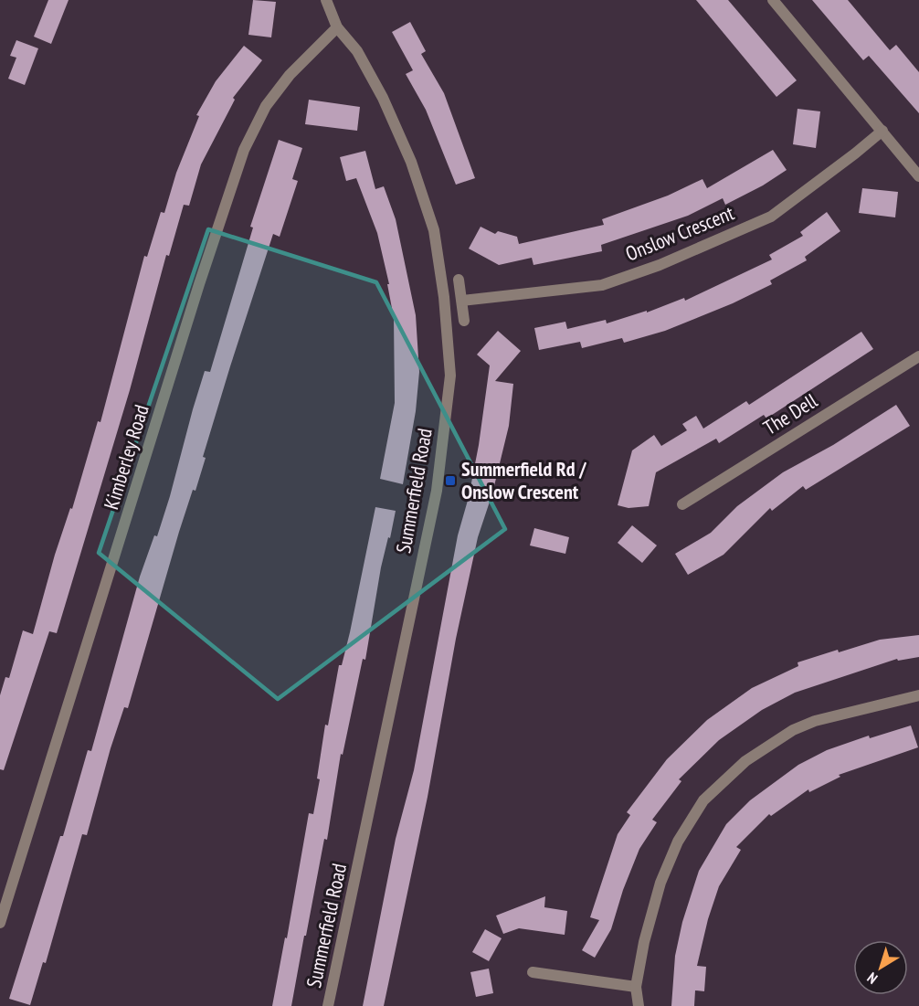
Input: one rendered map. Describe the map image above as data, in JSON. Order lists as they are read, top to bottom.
{
  "streets": {
    "street": [
      "Onslow Crescent",
      "The Dell",
      "Kimberley Road",
      "Summerfield Road"
    ]
  },
  "crossings": [
    ["Kimberley Road", "Summerfield Road"]
  ],
  "places": {
    "transit": ["Summerfield Rd / Onslow Crescent"]
  },
  "north": "bottom left"
}
